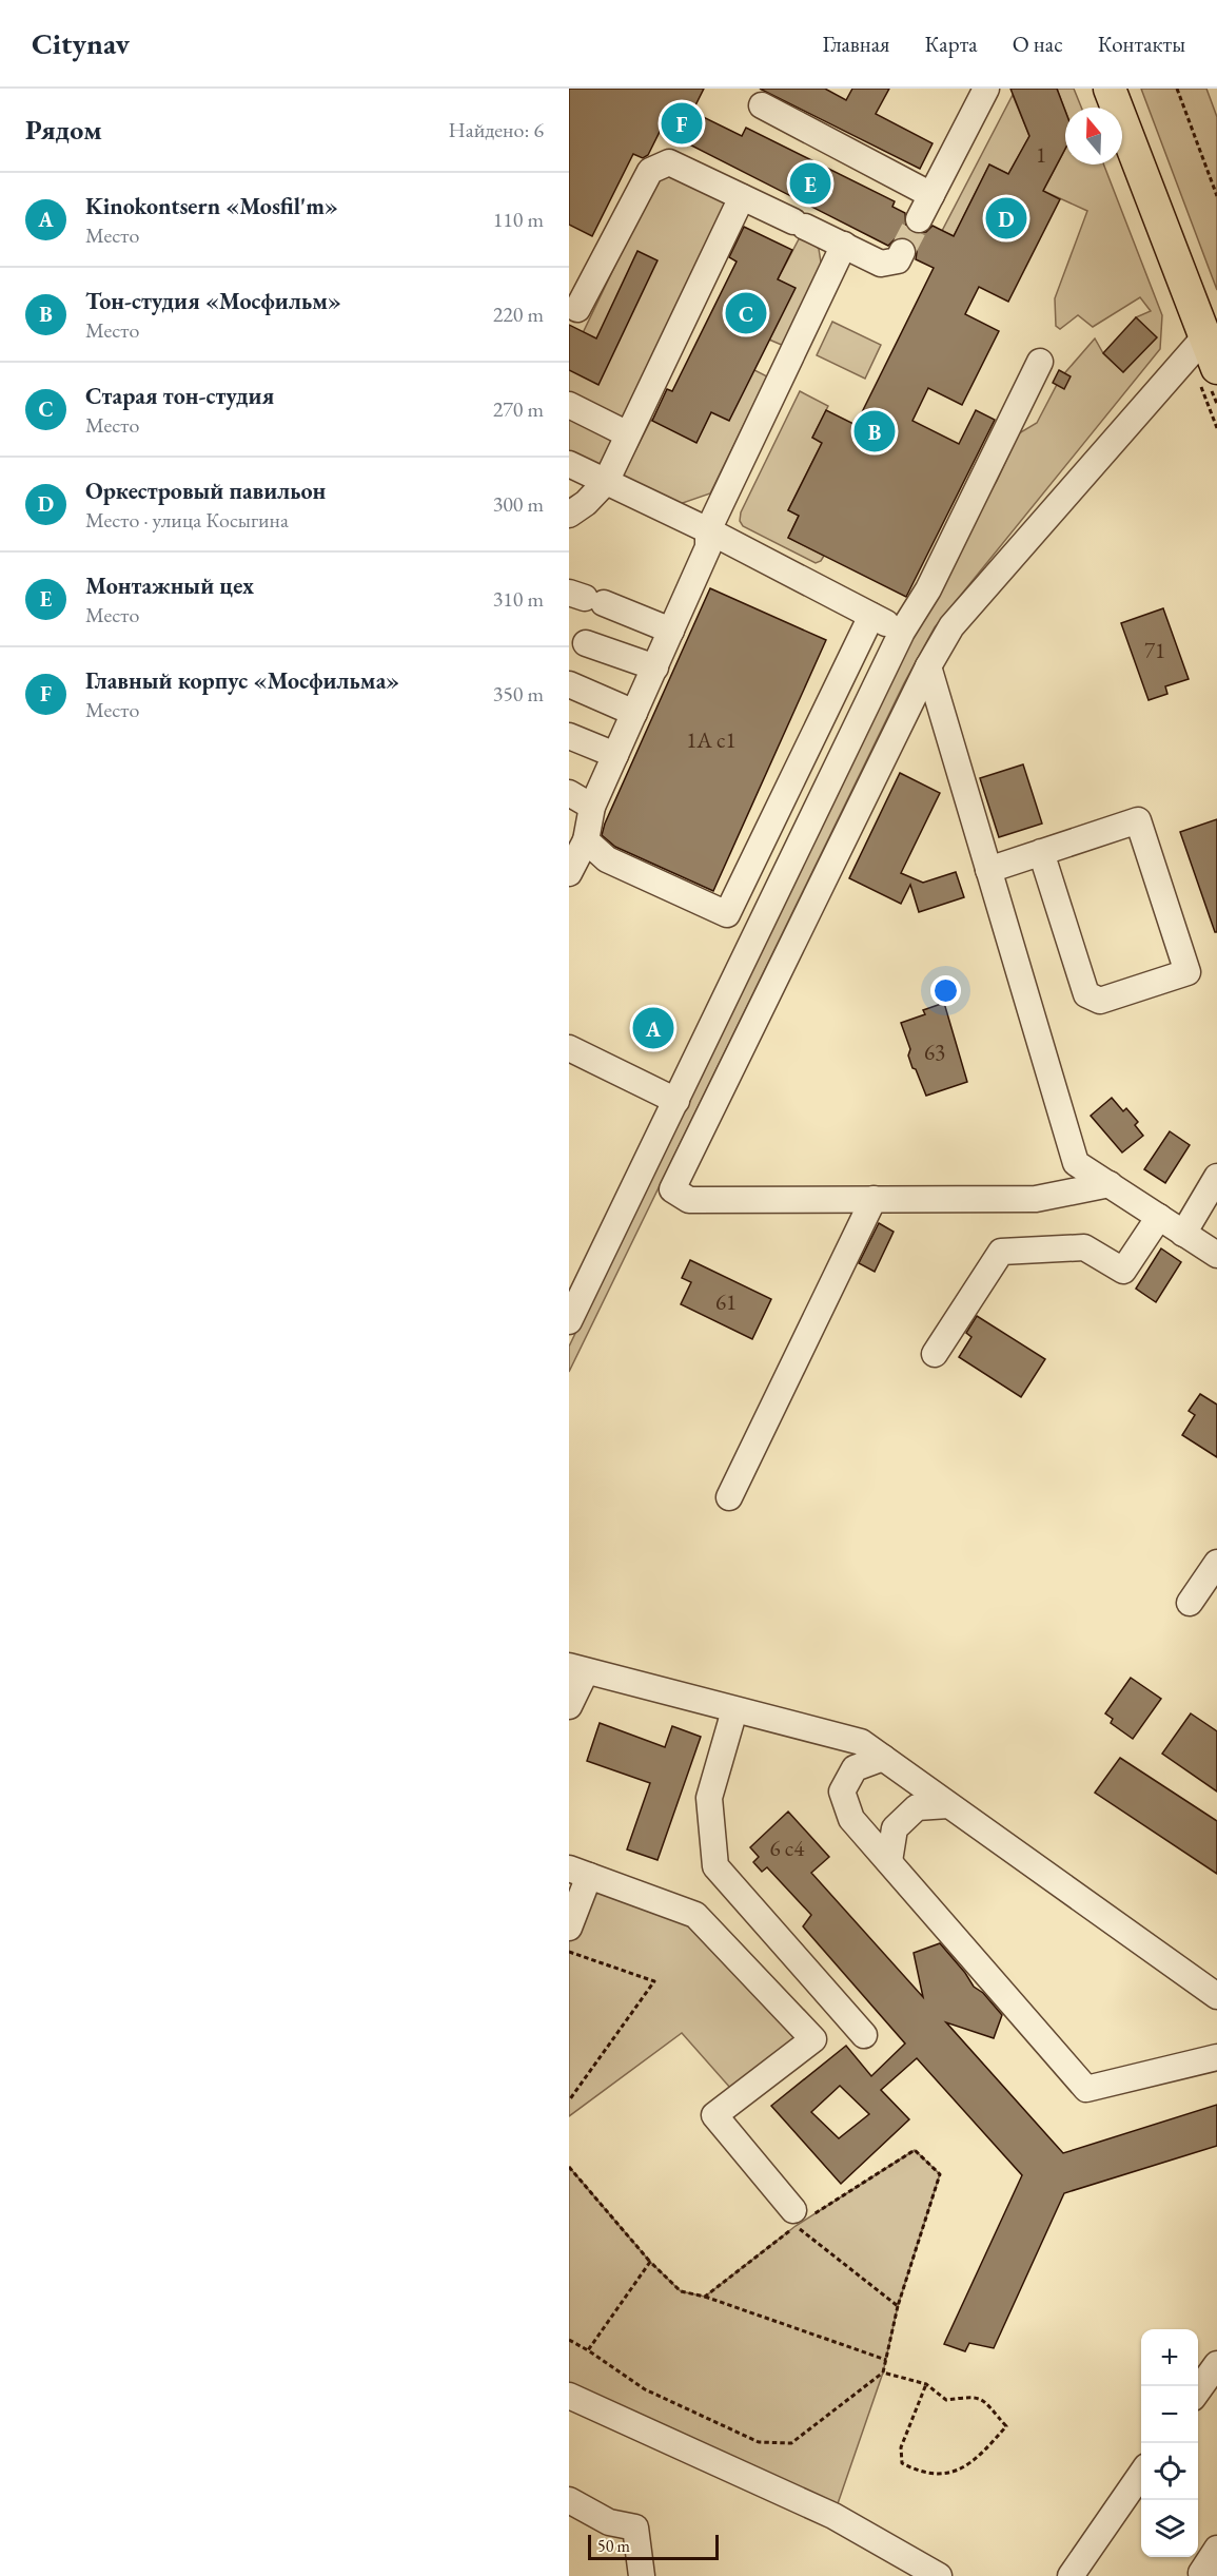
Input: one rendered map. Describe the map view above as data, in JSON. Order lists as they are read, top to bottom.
{
  "house_numbers": [
    "1",
    "71",
    "1А с1",
    "63",
    "61",
    "6 с4"
  ],
  "scale_bar": "50 m",
  "north": "top",
  "page": {
    "header": "Citynav",
    "nav": [
      "Главная",
      "Карта",
      "О нас",
      "Контакты"
    ],
    "heading": ["Рядом", "Найдено: 6"],
    "pins": [
      "F",
      "E",
      "D",
      "C",
      "B",
      "A"
    ],
    "list": [
      {
        "mark": "A",
        "name": "Kinokontsern «Mosfil'm»",
        "note": "Место",
        "value": "110 m"
      },
      {
        "mark": "B",
        "name": "Тон-студия «Мосфильм»",
        "note": "Место",
        "value": "220 m"
      },
      {
        "mark": "C",
        "name": "Старая тон-студия",
        "note": "Место",
        "value": "270 m"
      },
      {
        "mark": "D",
        "name": "Оркестровый павильон",
        "note": "Место · улица Косыгина",
        "value": "300 m"
      },
      {
        "mark": "E",
        "name": "Монтажный цех",
        "note": "Место",
        "value": "310 m"
      },
      {
        "mark": "F",
        "name": "Главный корпус «Мосфильма»",
        "note": "Место",
        "value": "350 m"
      }
    ],
    "map_buttons": ["+", "−"],
    "scale": "50 m"
  }
}
